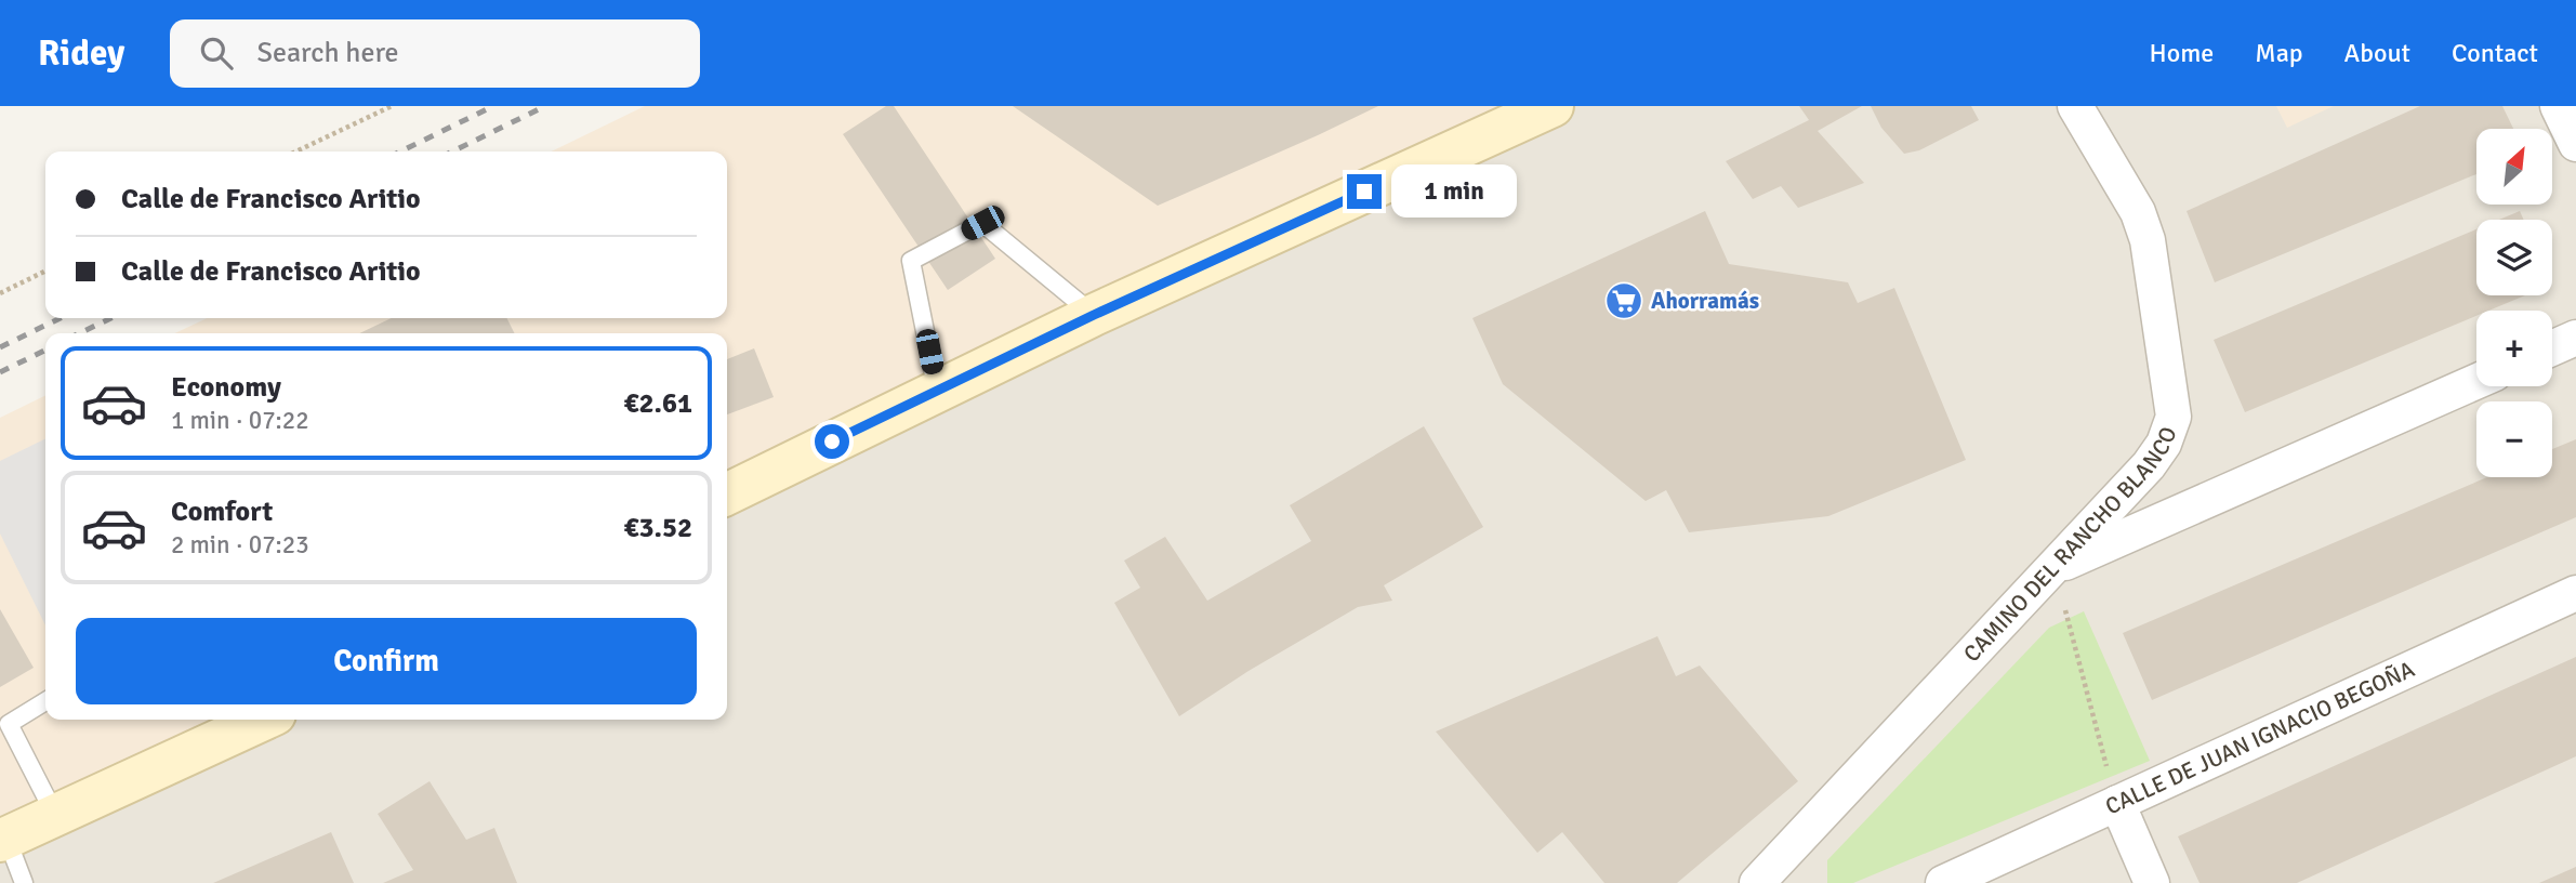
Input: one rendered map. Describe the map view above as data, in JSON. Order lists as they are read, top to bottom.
{
  "streets": {
    "street": ["CAMINO DEL RANCHO BLANCO", "CALLE DE JUAN IGNACIO BEGOÑA"]
  },
  "places": {
    "supermarket": ["Ahorramás"]
  },
  "north": "top right",
  "page": {
    "header": "Ridey",
    "search": "Search here",
    "nav": [
      "Home",
      "Map",
      "About",
      "Contact"
    ],
    "map_buttons": ["+", "−"],
    "banner": ["Calle de Francisco Aritio", "Calle de Francisco Aritio"],
    "bubble": "1 min",
    "list": [
      {
        "name": "Economy",
        "note": "1 min · 07:22",
        "value": "€2.61"
      },
      {
        "name": "Comfort",
        "note": "2 min · 07:23",
        "value": "€3.52"
      }
    ],
    "buttons": "Confirm"
  }
}
